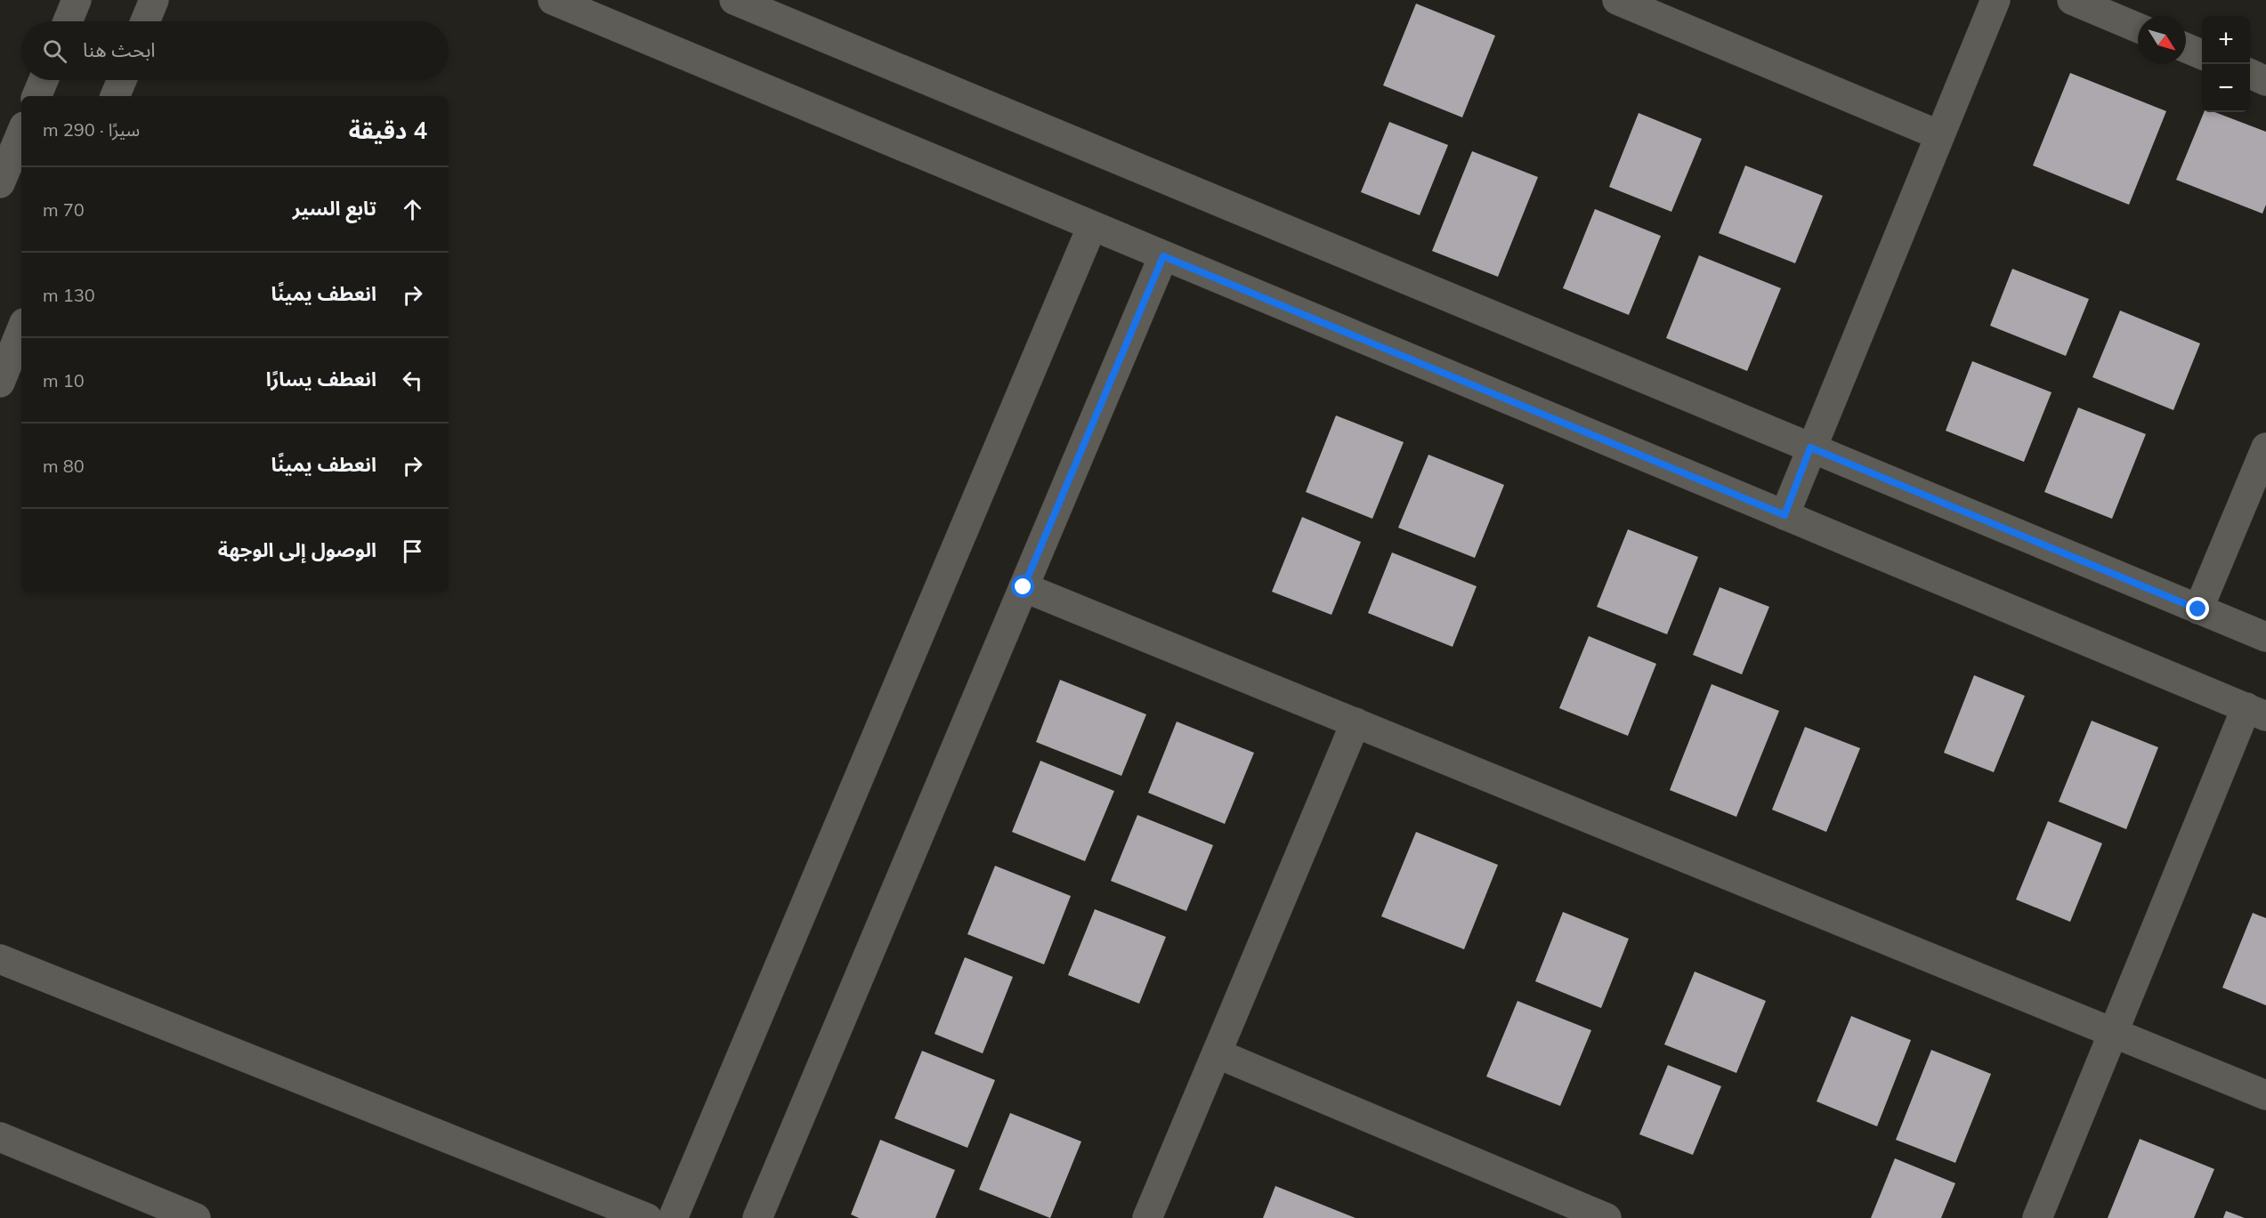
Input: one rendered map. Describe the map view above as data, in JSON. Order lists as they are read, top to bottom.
{
  "north": "bottom right",
  "page": {
    "map_buttons": ["+", "−"],
    "search": "ابحث هنا",
    "heading": ["4 دقيقة", "سيرًا · 290 m"],
    "list": [
      ["تابع السير", "70 m"],
      ["انعطف يمينًا", "130 m"],
      ["انعطف يسارًا", "10 m"],
      ["انعطف يمينًا", "80 m"],
      "الوصول إلى الوجهة"
    ]
  }
}
